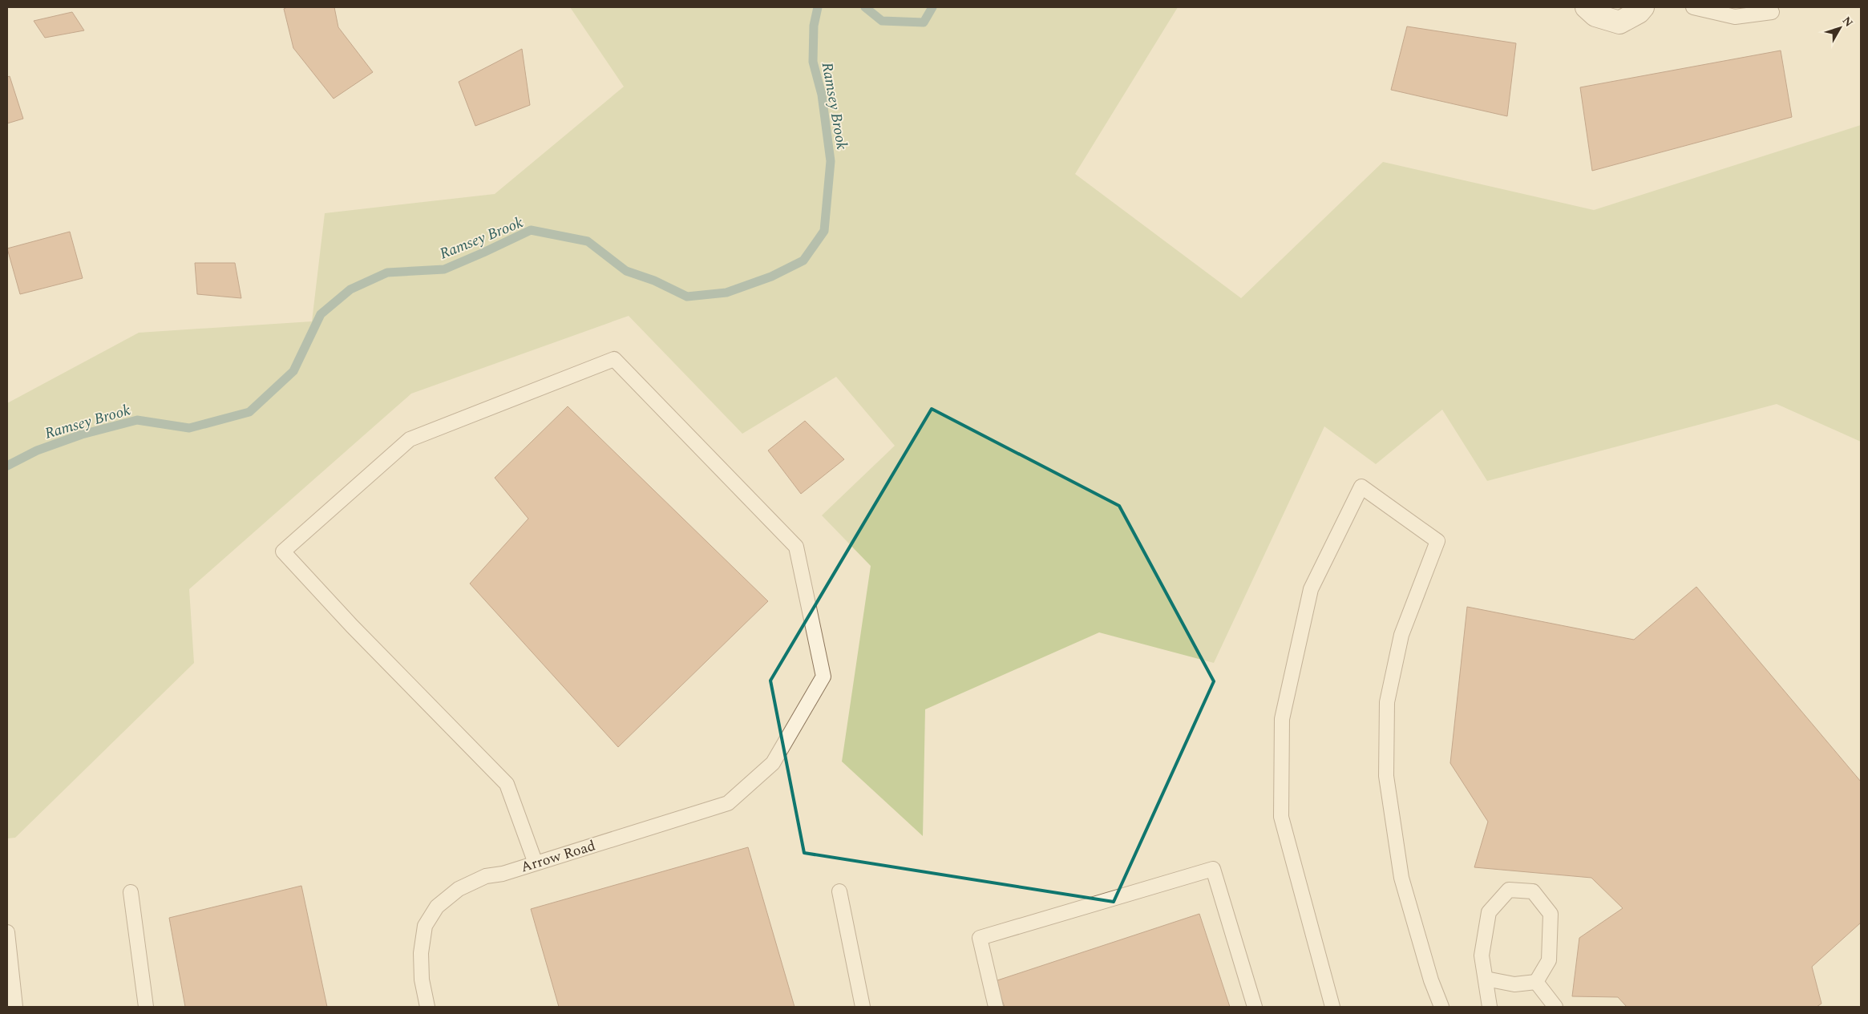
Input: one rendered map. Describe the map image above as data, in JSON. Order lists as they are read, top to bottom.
{
  "streets": {
    "lane": ["Arrow Road"]
  },
  "water": ["Ramsey Brook"],
  "north": "top right"
}
